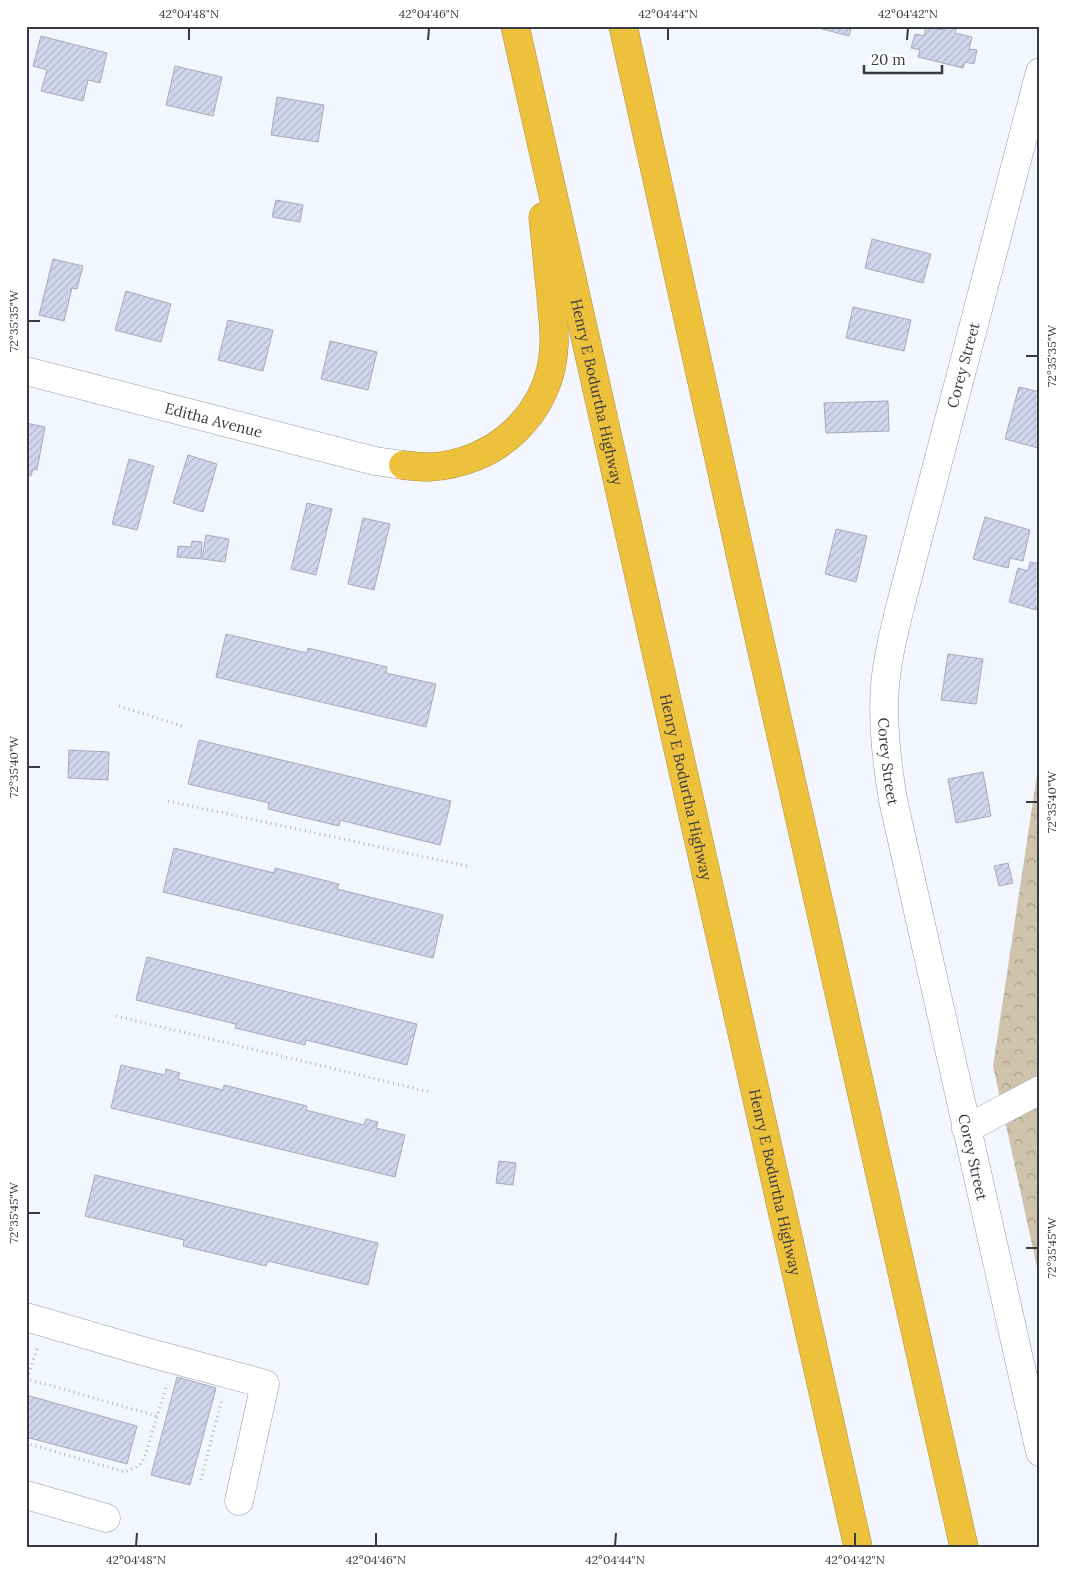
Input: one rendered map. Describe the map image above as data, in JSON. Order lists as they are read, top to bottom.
{
  "streets": {
    "highway": ["Henry E Bodurtha Highway"],
    "street": ["Corey Street", "Editha Avenue"]
  },
  "scale_bar": "20 m",
  "coordinates": [
    "42°04'48\"N",
    "42°04'46\"N",
    "42°04'44\"N",
    "42°04'42\"N",
    "72°35'35\"W",
    "72°35'40\"W",
    "72°35'45\"W"
  ]
}
